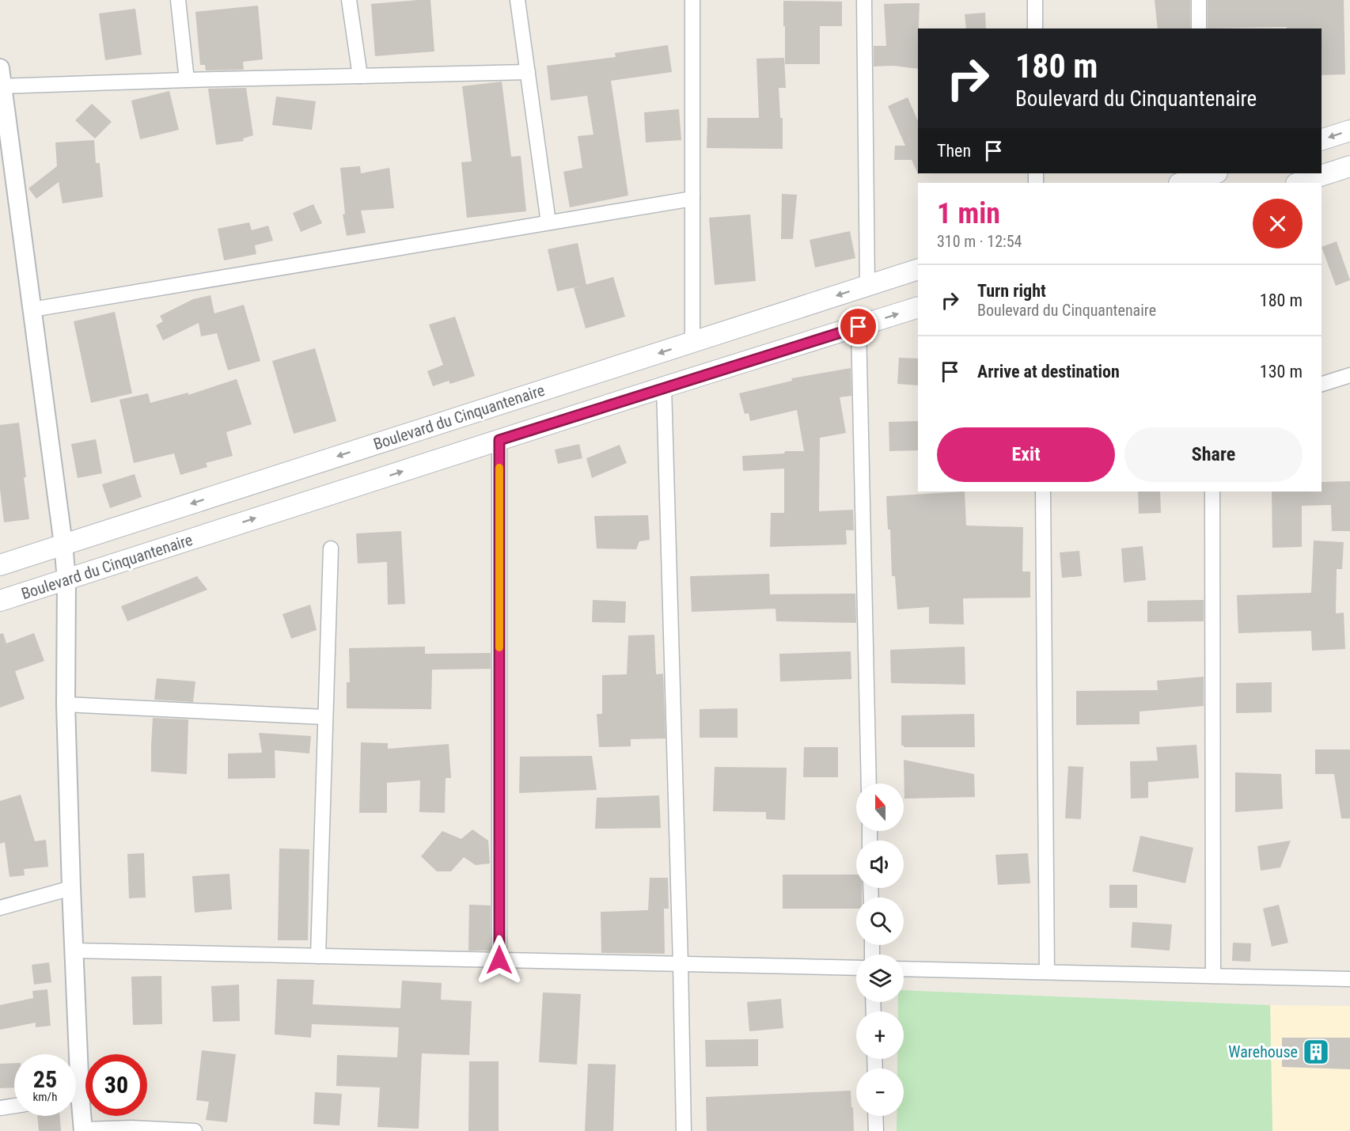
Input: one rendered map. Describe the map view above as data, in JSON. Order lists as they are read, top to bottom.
{
  "streets": {
    "main road": ["Boulevard du Cinquantenaire"]
  },
  "places": {
    "building": ["Warehouse"]
  },
  "north": "top",
  "page": {
    "turn": ["180 m", "Boulevard du Cinquantenaire"],
    "then": "Then",
    "heading": ["1 min", "310 m · 12:54"],
    "list": [
      {
        "name": "Turn right",
        "note": "Boulevard du Cinquantenaire",
        "value": "180 m"
      },
      {
        "name": "Arrive at destination",
        "value": "130 m"
      }
    ],
    "buttons": ["Exit", "Share"],
    "map_buttons": ["+", "−"],
    "speed": "25 km/h",
    "limit": "30"
  }
}
